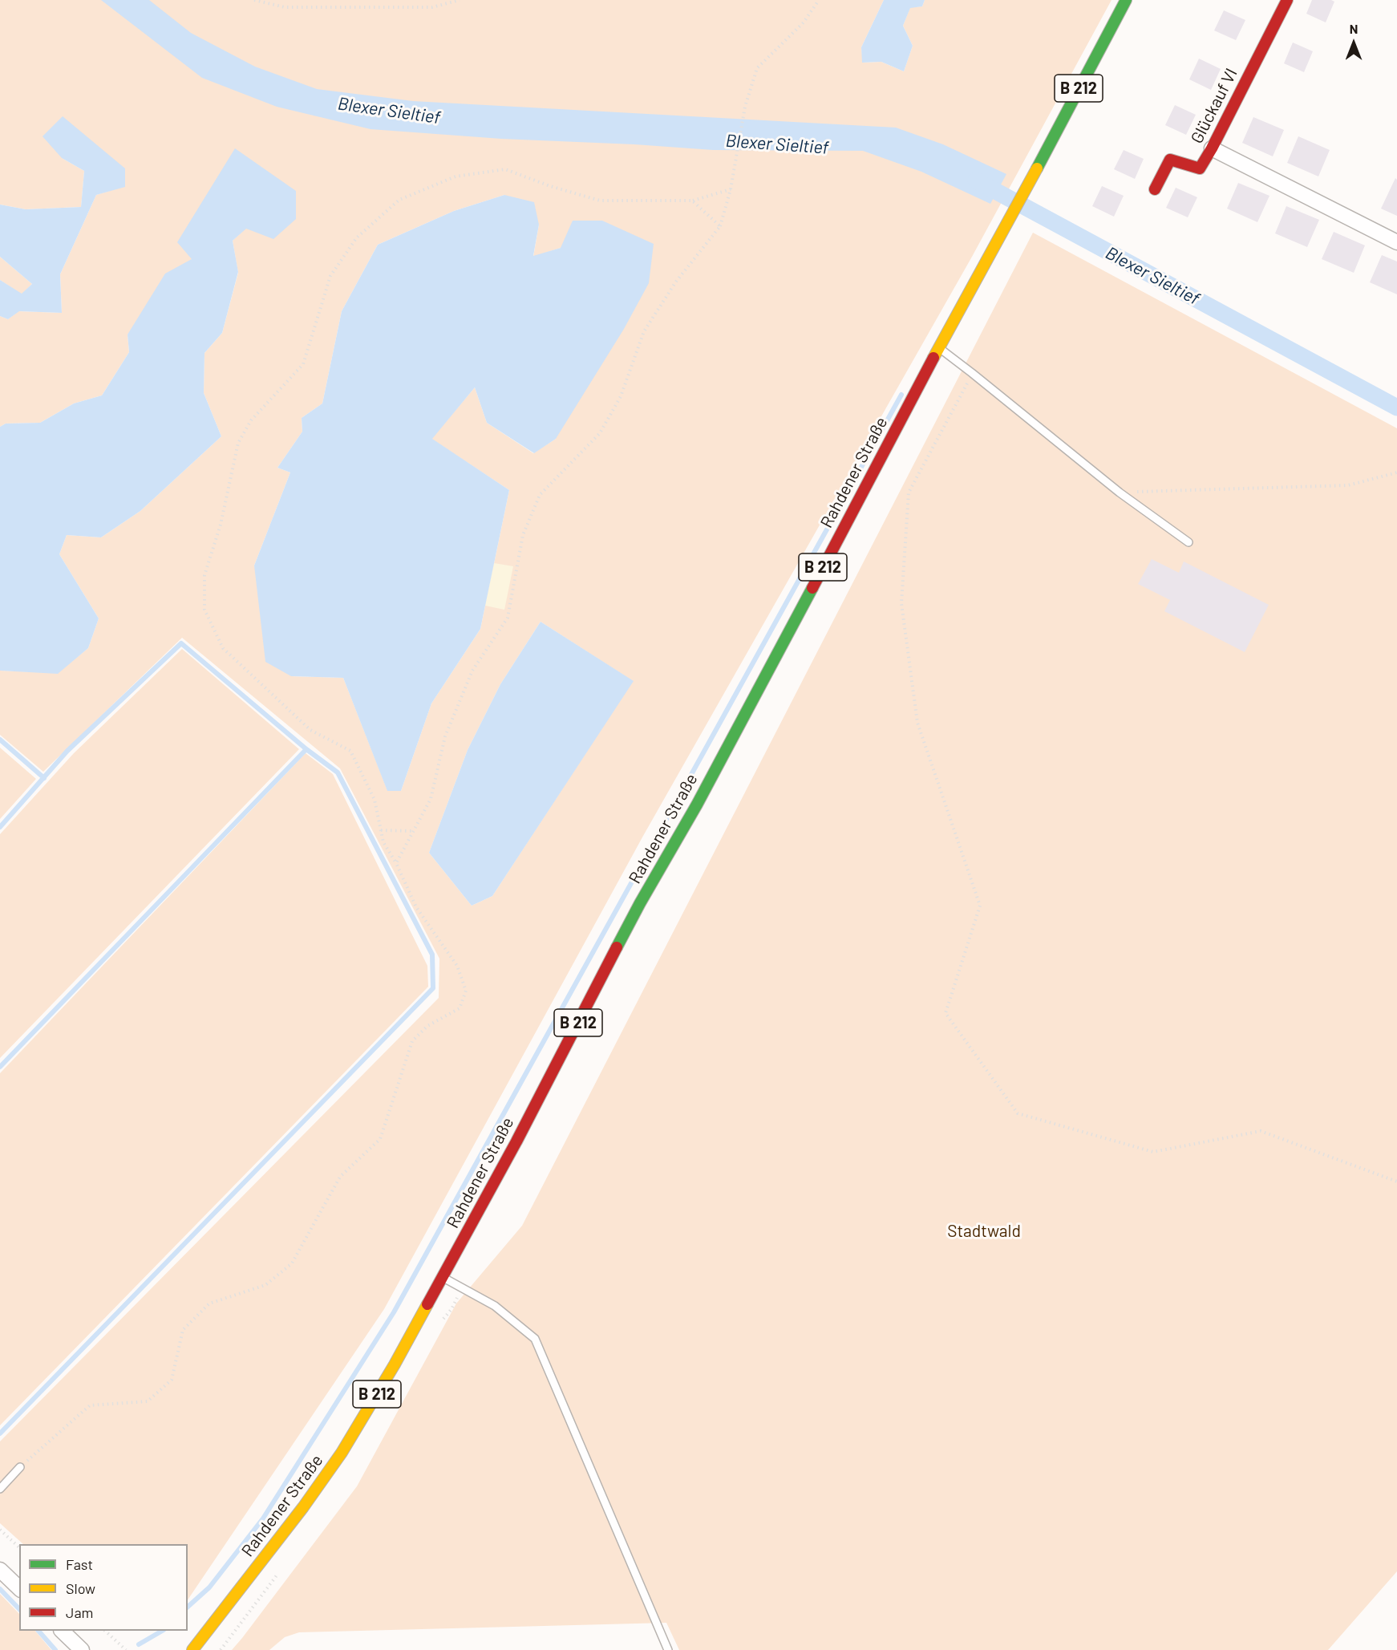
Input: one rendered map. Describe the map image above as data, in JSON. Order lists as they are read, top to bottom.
{
  "streets": {
    "main road": ["B 212", "Glückauf VI", "Rahdener Straße"]
  },
  "water": ["Blexer Sieltief"],
  "parks": ["Stadtwald"],
  "legend": ["Fast", "Slow", "Jam"],
  "north": "top"
}
